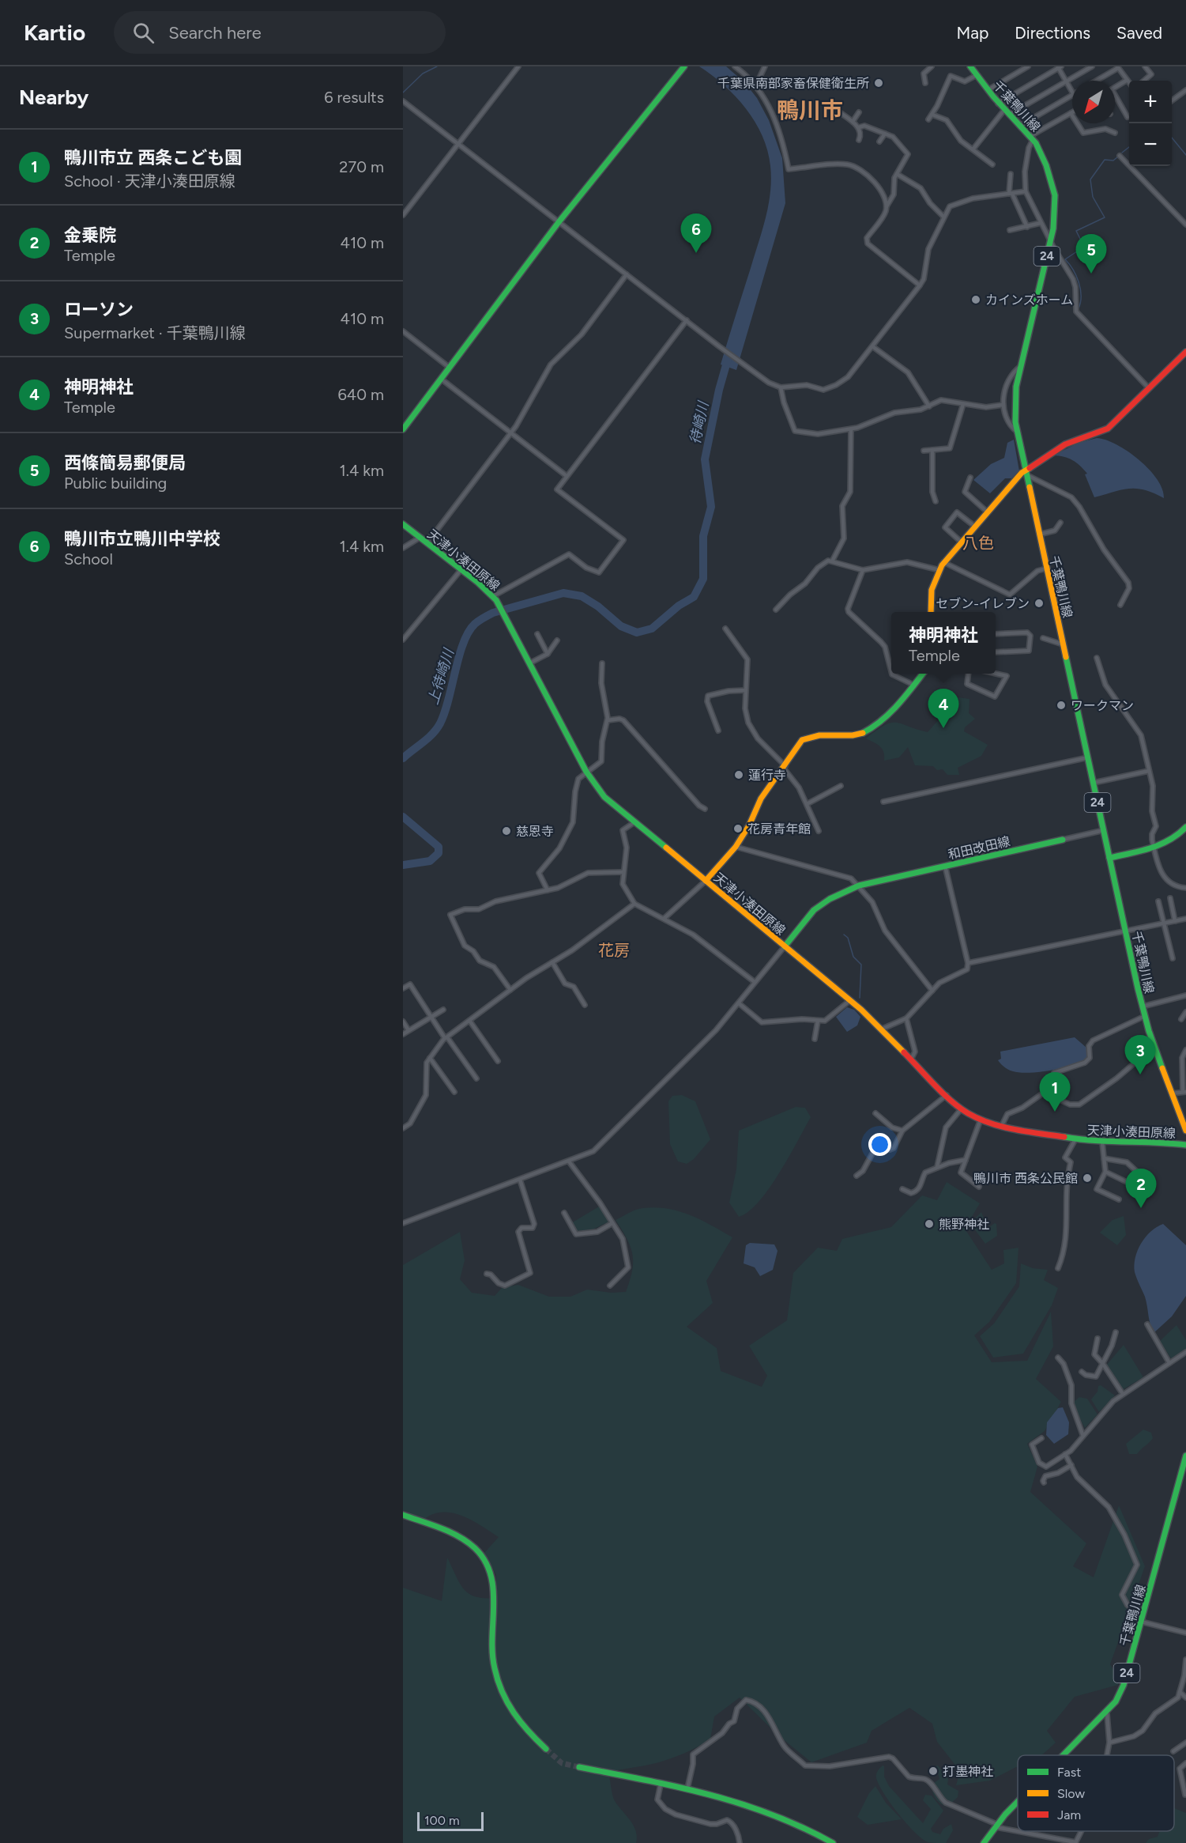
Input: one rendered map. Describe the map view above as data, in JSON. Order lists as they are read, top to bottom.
{
  "streets": {
    "main road": [
      "千葉鴨川線",
      "24",
      "天津小湊田原線",
      "和田改田線"
    ]
  },
  "crossings": [
    ["千葉鴨川線", "和田改田線"],
    ["天津小湊田原線", "和田改田線"]
  ],
  "districts": ["鴨川市", "八色", "花房"],
  "water": ["待崎川", "上待崎川"],
  "places": [
    "千葉県南部家畜保健衛生所",
    "カインズホーム",
    "セブン-イレブン",
    "ワークマン",
    "蓮行寺",
    "花房青年館",
    "慈恩寺",
    "鴨川市 西条公民館",
    "熊野神社",
    "打墨神社"
  ],
  "legend": ["Fast", "Slow", "Jam"],
  "scale_bar": "100 m",
  "north": "bottom left",
  "page": {
    "header": "Kartio",
    "search": "Search here",
    "nav": ["Map", "Directions", "Saved"],
    "heading": ["Nearby", "6 results"],
    "map_buttons": ["+", "−"],
    "list": [
      {
        "mark": "1",
        "name": "鴨川市立 西条こども園",
        "note": "School · 天津小湊田原線",
        "value": "270 m"
      },
      {
        "mark": "2",
        "name": "金乗院",
        "note": "Temple",
        "value": "410 m"
      },
      {
        "mark": "3",
        "name": "ローソン",
        "note": "Supermarket · 千葉鴨川線",
        "value": "410 m"
      },
      {
        "mark": "4",
        "name": "神明神社",
        "note": "Temple",
        "value": "640 m"
      },
      {
        "mark": "5",
        "name": "西條簡易郵便局",
        "note": "Public building",
        "value": "1.4 km"
      },
      {
        "mark": "6",
        "name": "鴨川市立鴨川中学校",
        "note": "School",
        "value": "1.4 km"
      }
    ],
    "pins": [
      "6",
      "5",
      "4",
      "3",
      "1",
      "2"
    ],
    "popup": ["神明神社", "Temple"],
    "scale": "100 m"
  }
}
